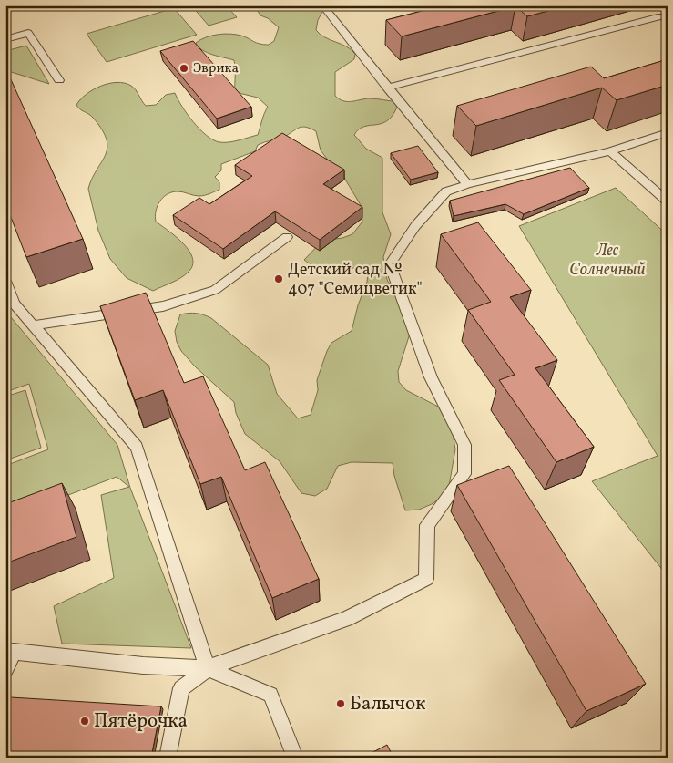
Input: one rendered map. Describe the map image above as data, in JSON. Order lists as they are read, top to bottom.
{
  "parks": ["Лес Солнечный"],
  "places": [
    "Эврика",
    "Детский сад № 407 \"Семицветик\"",
    "Балычок",
    "Пятёрочка"
  ]
}
